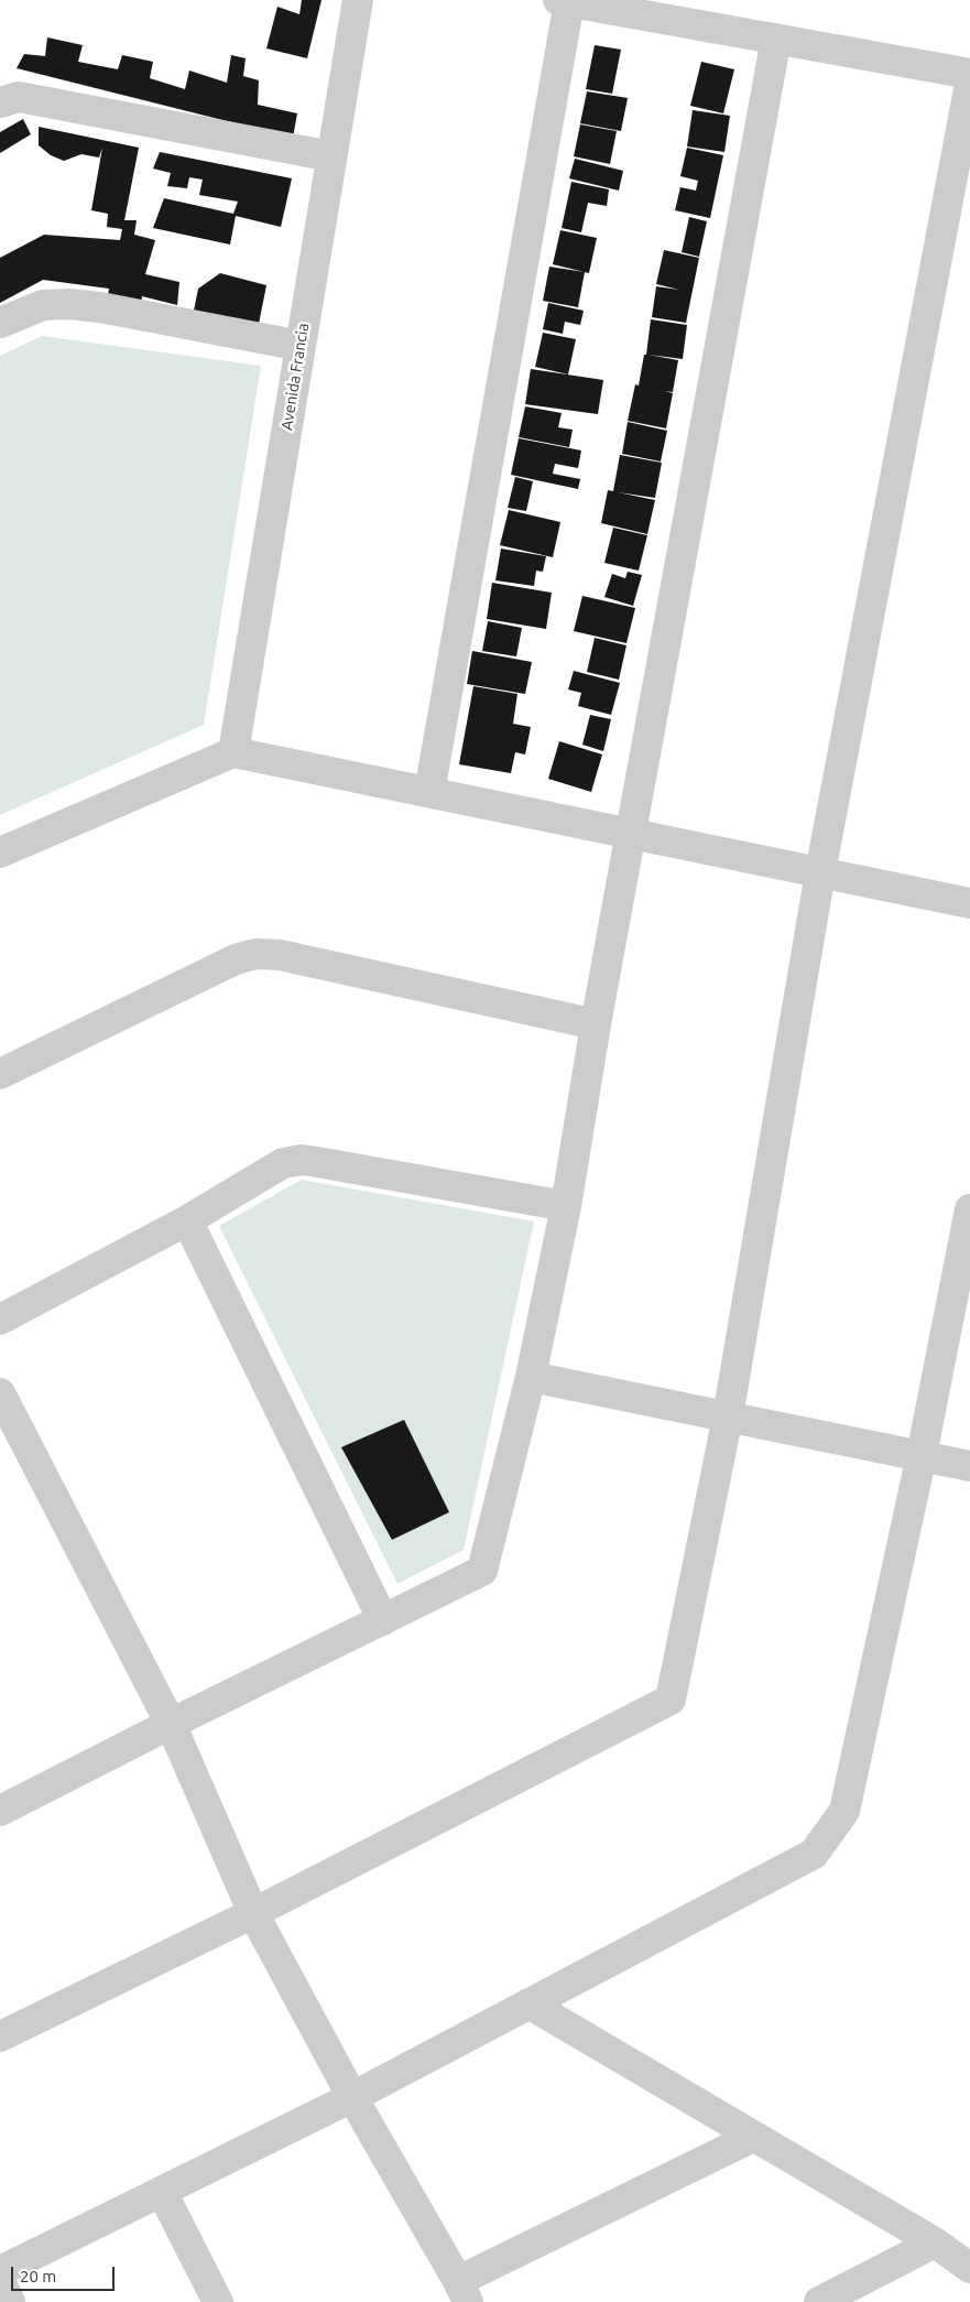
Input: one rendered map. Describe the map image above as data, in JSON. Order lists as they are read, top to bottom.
{
  "streets": {
    "street": ["Avenida Francia"]
  },
  "scale_bar": "20 m"
}
